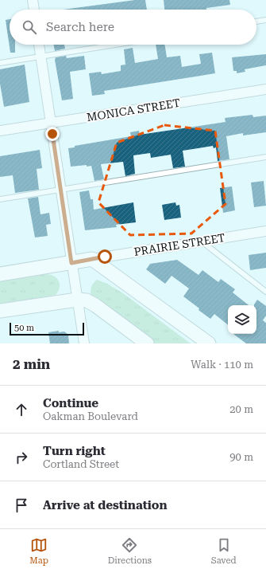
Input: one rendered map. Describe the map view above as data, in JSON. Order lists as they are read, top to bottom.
{
  "streets": {
    "street": ["MONICA STREET", "PRAIRIE STREET"]
  },
  "scale_bar": "50 m",
  "page": {
    "search": "Search here",
    "scale": "50 m",
    "heading": ["2 min", "Walk · 110 m"],
    "list": [
      ["Continue", "Oakman Boulevard", "20 m"],
      ["Turn right", "Cortland Street", "90 m"],
      "Arrive at destination"
    ],
    "nav": ["Map", "Directions", "Saved"]
  }
}
